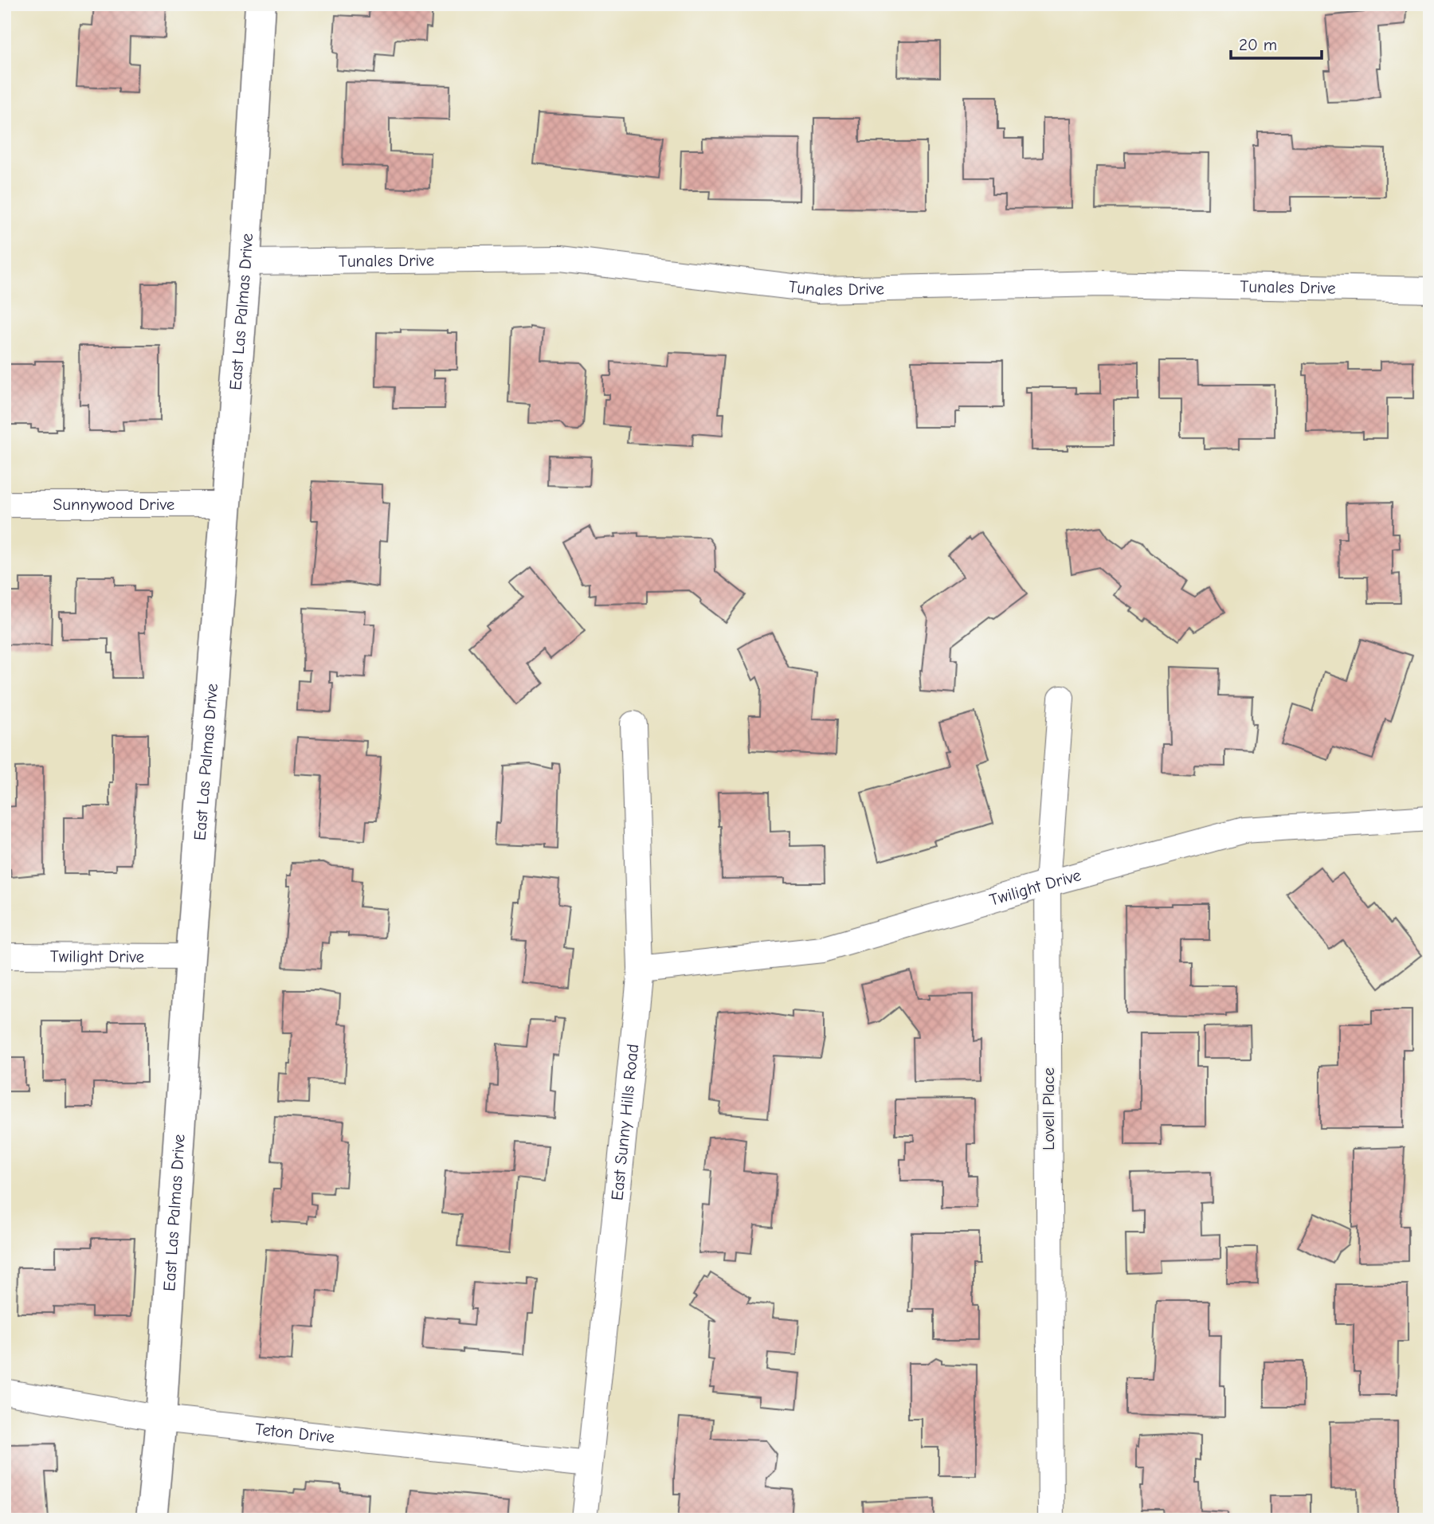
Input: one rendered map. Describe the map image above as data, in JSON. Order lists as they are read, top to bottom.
{
  "streets": {
    "street": [
      "Tunales Drive",
      "East Las Palmas Drive",
      "Sunnywood Drive",
      "Twilight Drive",
      "Lovell Place",
      "East Sunny Hills Road",
      "Teton Drive"
    ]
  },
  "crossings": [
    ["Tunales Drive", "East Las Palmas Drive"],
    ["East Las Palmas Drive", "Sunnywood Drive"],
    ["East Las Palmas Drive", "Twilight Drive"],
    ["East Las Palmas Drive", "Teton Drive"],
    ["Twilight Drive", "Lovell Place"],
    ["Twilight Drive", "East Sunny Hills Road"],
    ["East Sunny Hills Road", "Teton Drive"]
  ],
  "scale_bar": "20 m"
}
